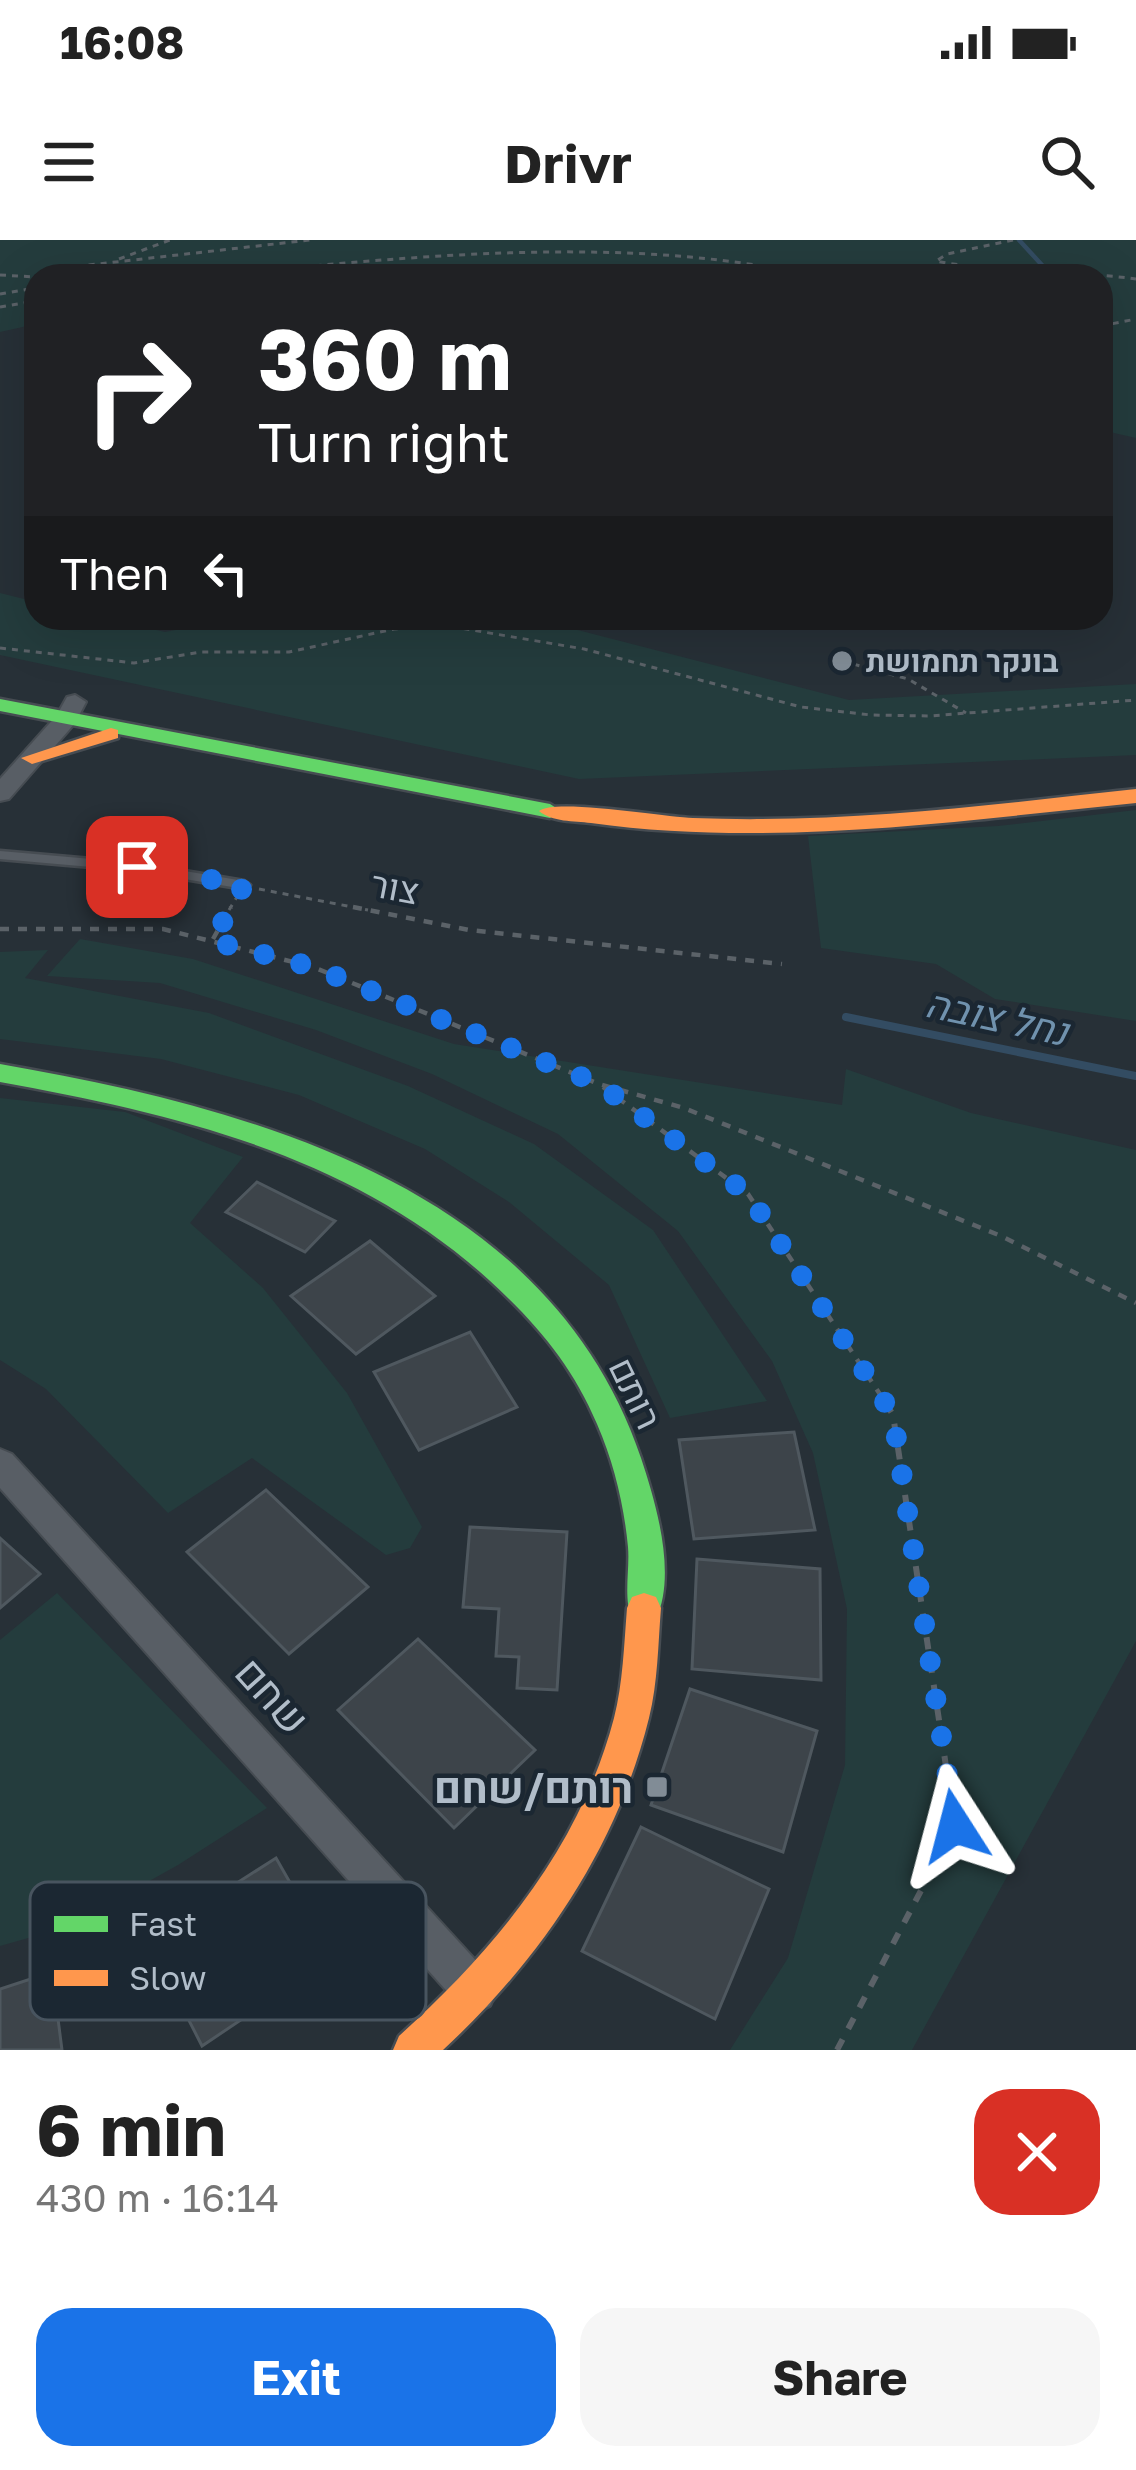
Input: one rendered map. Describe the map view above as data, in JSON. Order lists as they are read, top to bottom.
{
  "streets": {
    "main road": ["רותם"],
    "street": ["שחם"],
    "path": ["צור"]
  },
  "crossings": [
    ["רותם", "שחם"]
  ],
  "water": ["נחל צובה"],
  "places": {
    "other": ["בונקר תחמושת"],
    "transit": ["רותם/שחם"]
  },
  "legend": ["Fast", "Slow"],
  "page": {
    "status": "16:08",
    "header": "Drivr",
    "turn": ["360 m", "Turn right"],
    "then": "Then",
    "heading": ["6 min", "430 m · 16:14"],
    "buttons": ["Exit", "Share"]
  }
}
